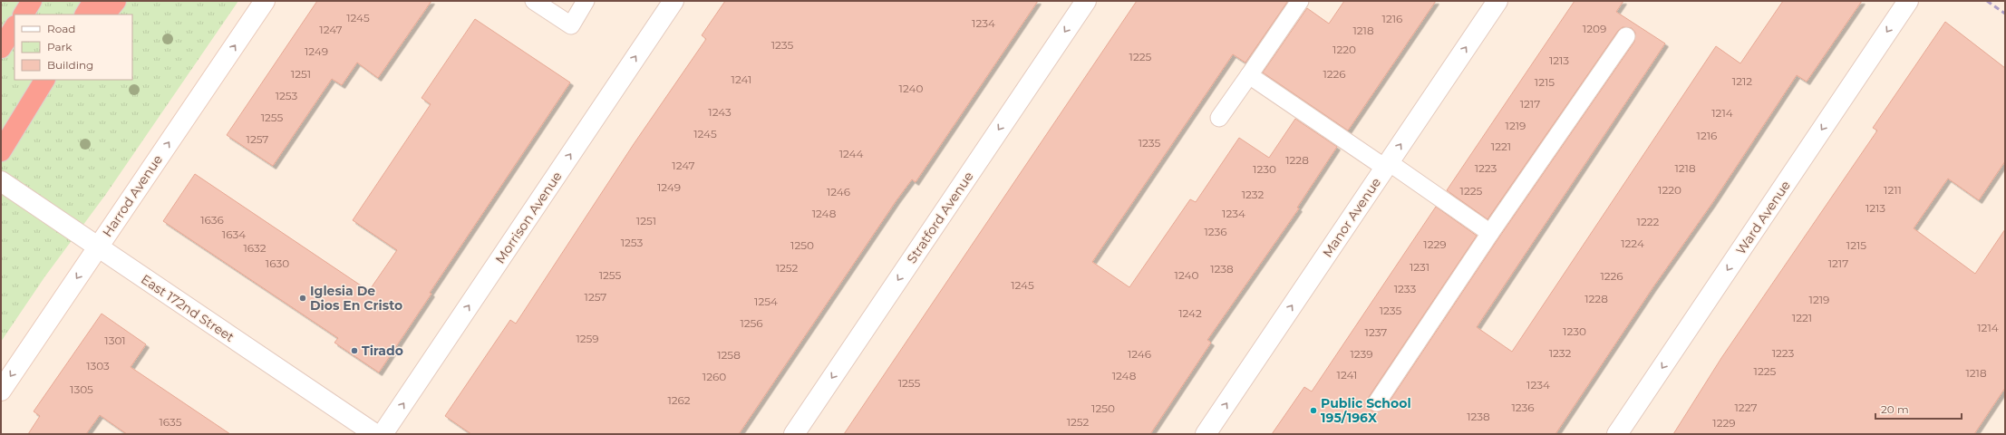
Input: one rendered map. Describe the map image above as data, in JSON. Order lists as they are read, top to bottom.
{
  "streets": {
    "street": [
      "Harrod Avenue",
      "Morrison Avenue",
      "Stratford Avenue",
      "Manor Avenue",
      "Ward Avenue",
      "East 172nd Street"
    ]
  },
  "crossings": [
    ["Harrod Avenue", "East 172nd Street"]
  ],
  "one_way": [
    "Morrison Avenue",
    "Stratford Avenue",
    "Manor Avenue",
    "Ward Avenue"
  ],
  "places": ["Iglesia De Dios En Cristo", "Tirado", "Public School 195/196X"],
  "house_numbers": [
    "1245",
    "1216",
    "1234",
    "1209",
    "1247",
    "1218",
    "1235",
    "1220",
    "1249",
    "1225",
    "1213",
    "1251",
    "1226",
    "1241",
    "1212",
    "1215",
    "1240",
    "1253",
    "1217",
    "1243",
    "1214",
    "1255",
    "1219",
    "1245",
    "1216",
    "1257",
    "1235",
    "1221",
    "1244",
    "1228",
    "1247",
    "1223",
    "1218",
    "1230",
    "1249",
    "1220",
    "1211",
    "1225",
    "1246",
    "1232",
    "1213",
    "1248",
    "1234",
    "1636",
    "1251",
    "1222",
    "1236",
    "1634",
    "1253",
    "1224",
    "1229",
    "1250",
    "1215",
    "1632",
    "1630",
    "1217",
    "1231",
    "1252",
    "1238",
    "1255",
    "1240",
    "1226",
    "1245",
    "1233",
    "1257",
    "1228",
    "1219",
    "1254",
    "1235",
    "1242",
    "1221",
    "1256",
    "1214",
    "1230",
    "1237",
    "1259",
    "1301",
    "1232",
    "1223",
    "1246",
    "1239",
    "1258",
    "1303",
    "1225",
    "1218",
    "1241",
    "1248",
    "1260",
    "1255",
    "1234",
    "1305",
    "1262",
    "1236",
    "1227",
    "1250",
    "1238",
    "1635",
    "1252",
    "1229"
  ],
  "legend": ["Road", "Park", "Building"],
  "scale_bar": "20 m"
}
